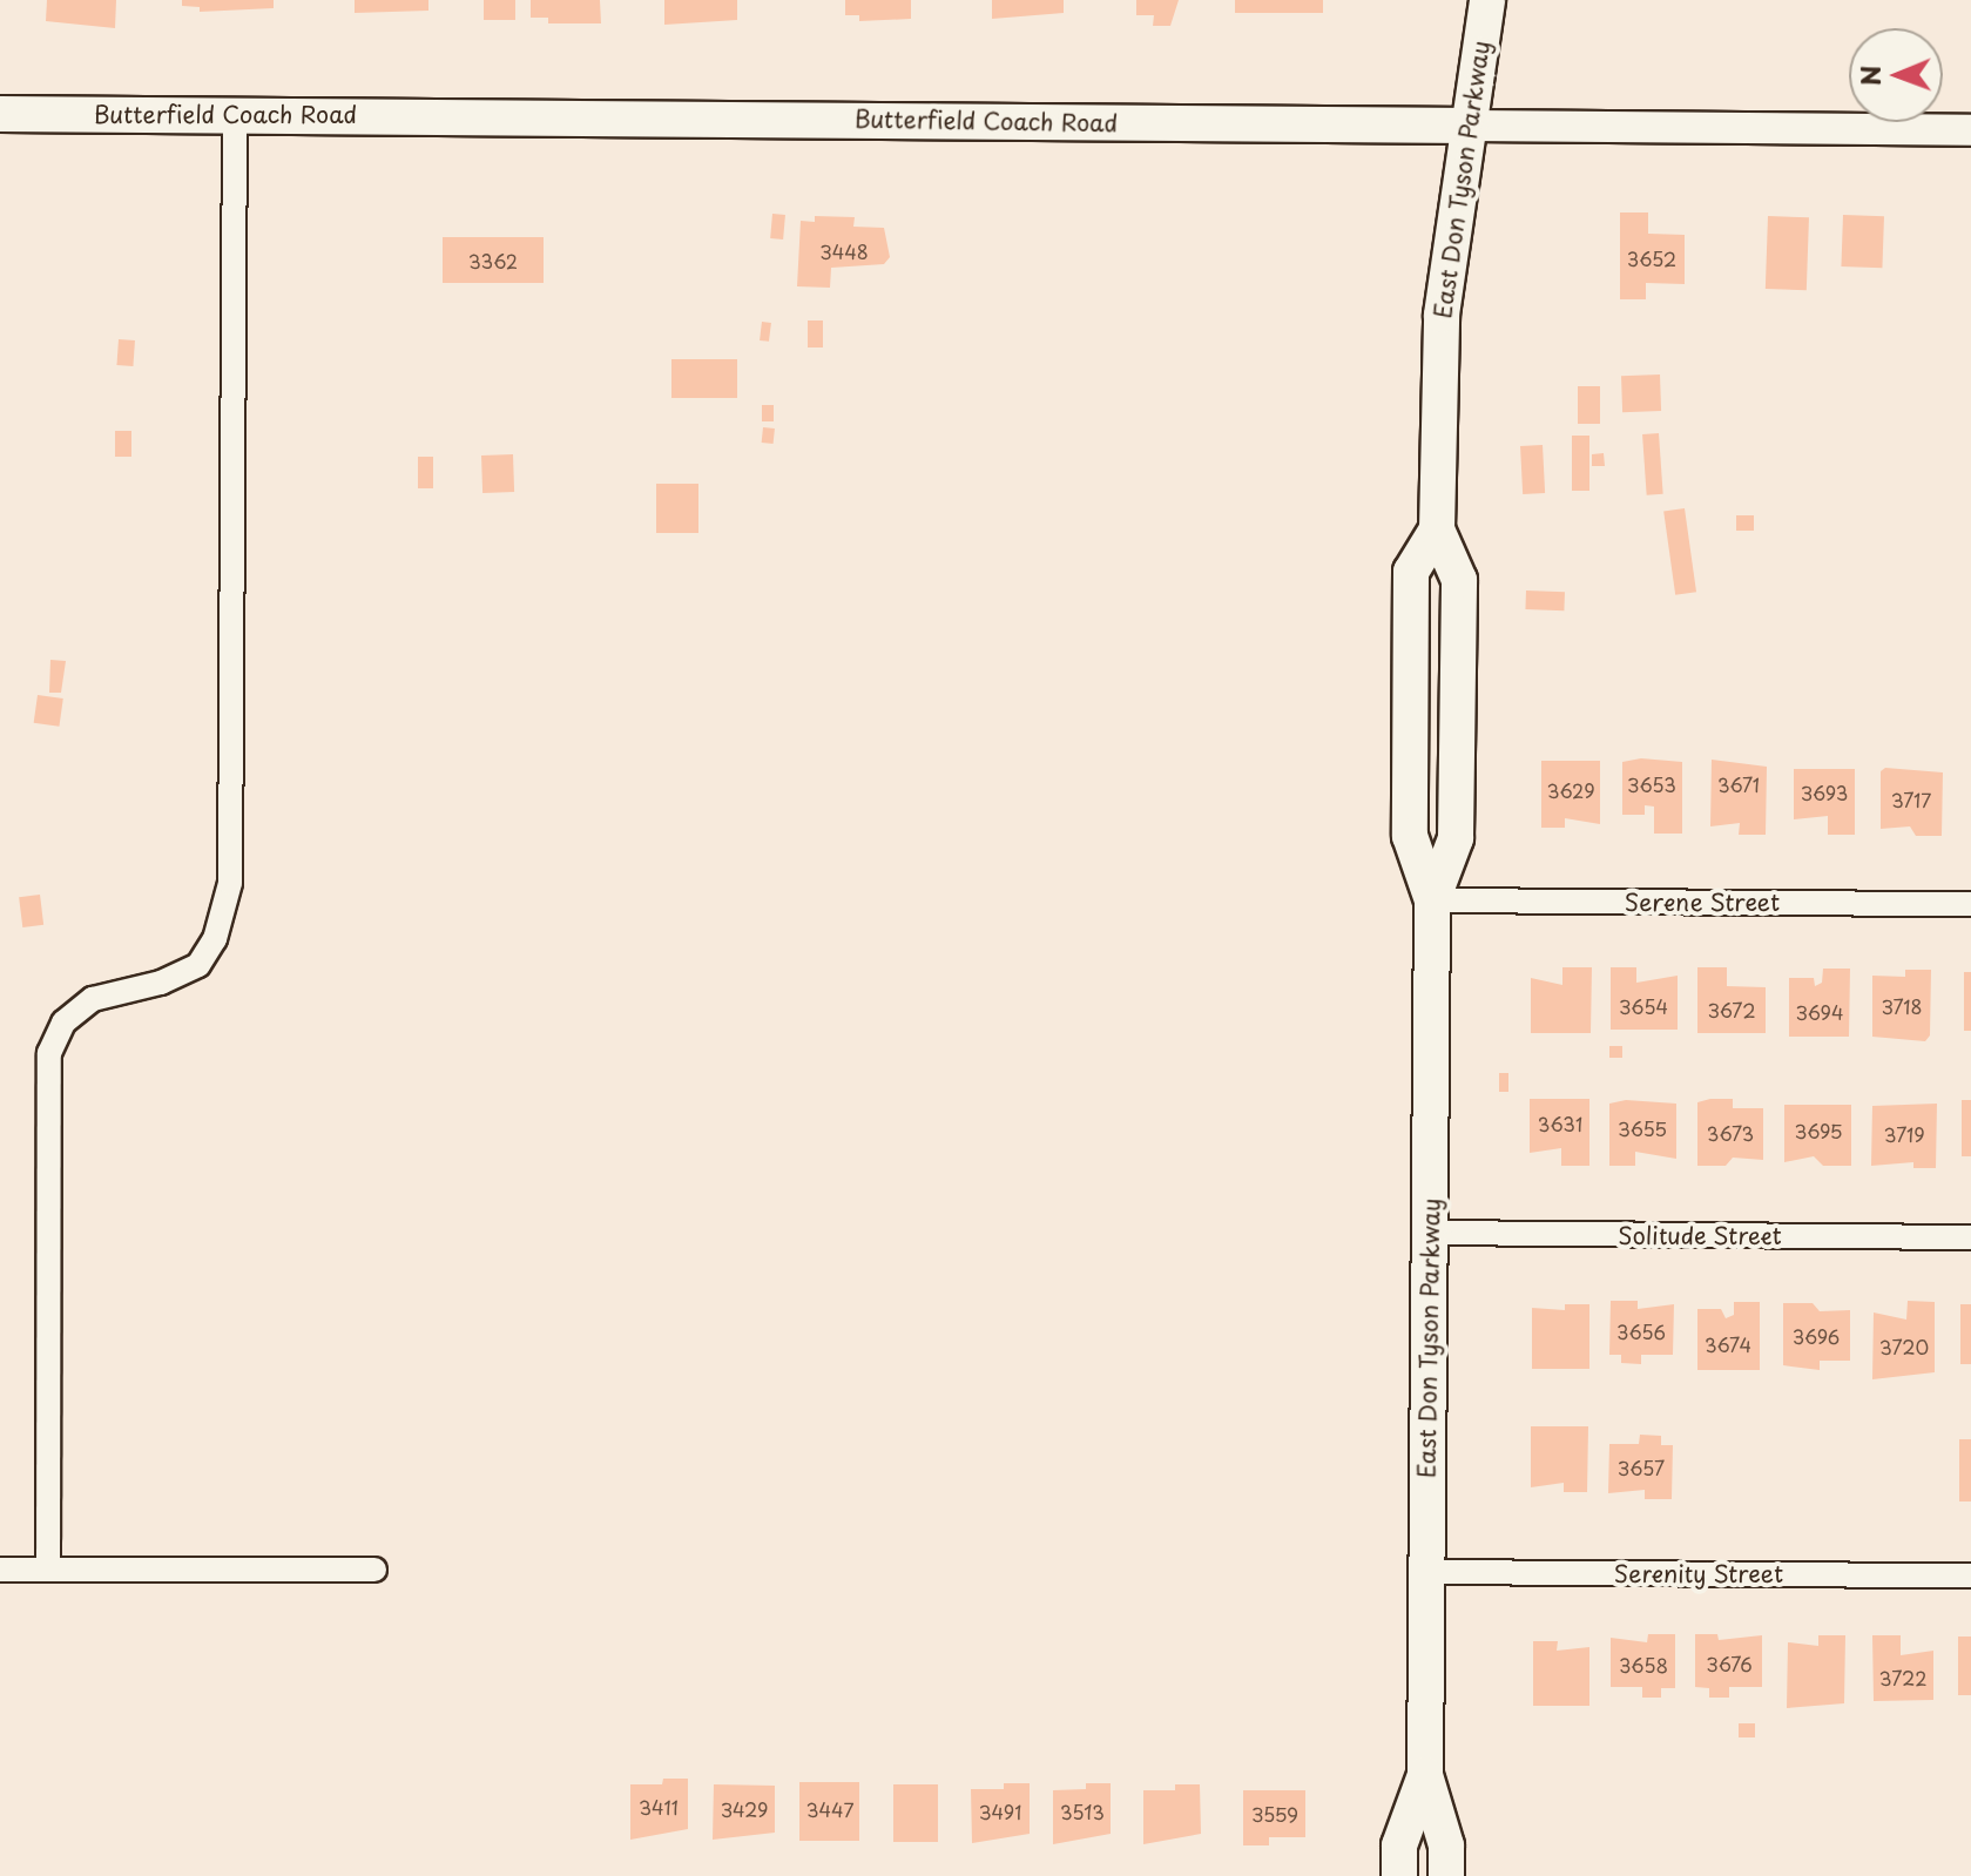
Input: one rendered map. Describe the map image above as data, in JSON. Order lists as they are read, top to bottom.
{
  "streets": {
    "main road": ["Butterfield Coach Road", "East Don Tyson Parkway"],
    "street": ["Serene Street", "Solitude Street", "Serenity Street"]
  },
  "crossings": [
    ["Butterfield Coach Road", "East Don Tyson Parkway"],
    ["East Don Tyson Parkway", "Serene Street"],
    ["East Don Tyson Parkway", "Solitude Street"],
    ["East Don Tyson Parkway", "Serenity Street"]
  ],
  "house_numbers": [
    "3448",
    "3652",
    "3362",
    "3653",
    "3671",
    "3629",
    "3693",
    "3717",
    "3654",
    "3718",
    "3672",
    "3694",
    "3631",
    "3655",
    "3695",
    "3673",
    "3719",
    "3656",
    "3696",
    "3674",
    "3720",
    "3657",
    "3676",
    "3658",
    "3722",
    "3411",
    "3429",
    "3447",
    "3491",
    "3513",
    "3559"
  ],
  "north": "left"
}
